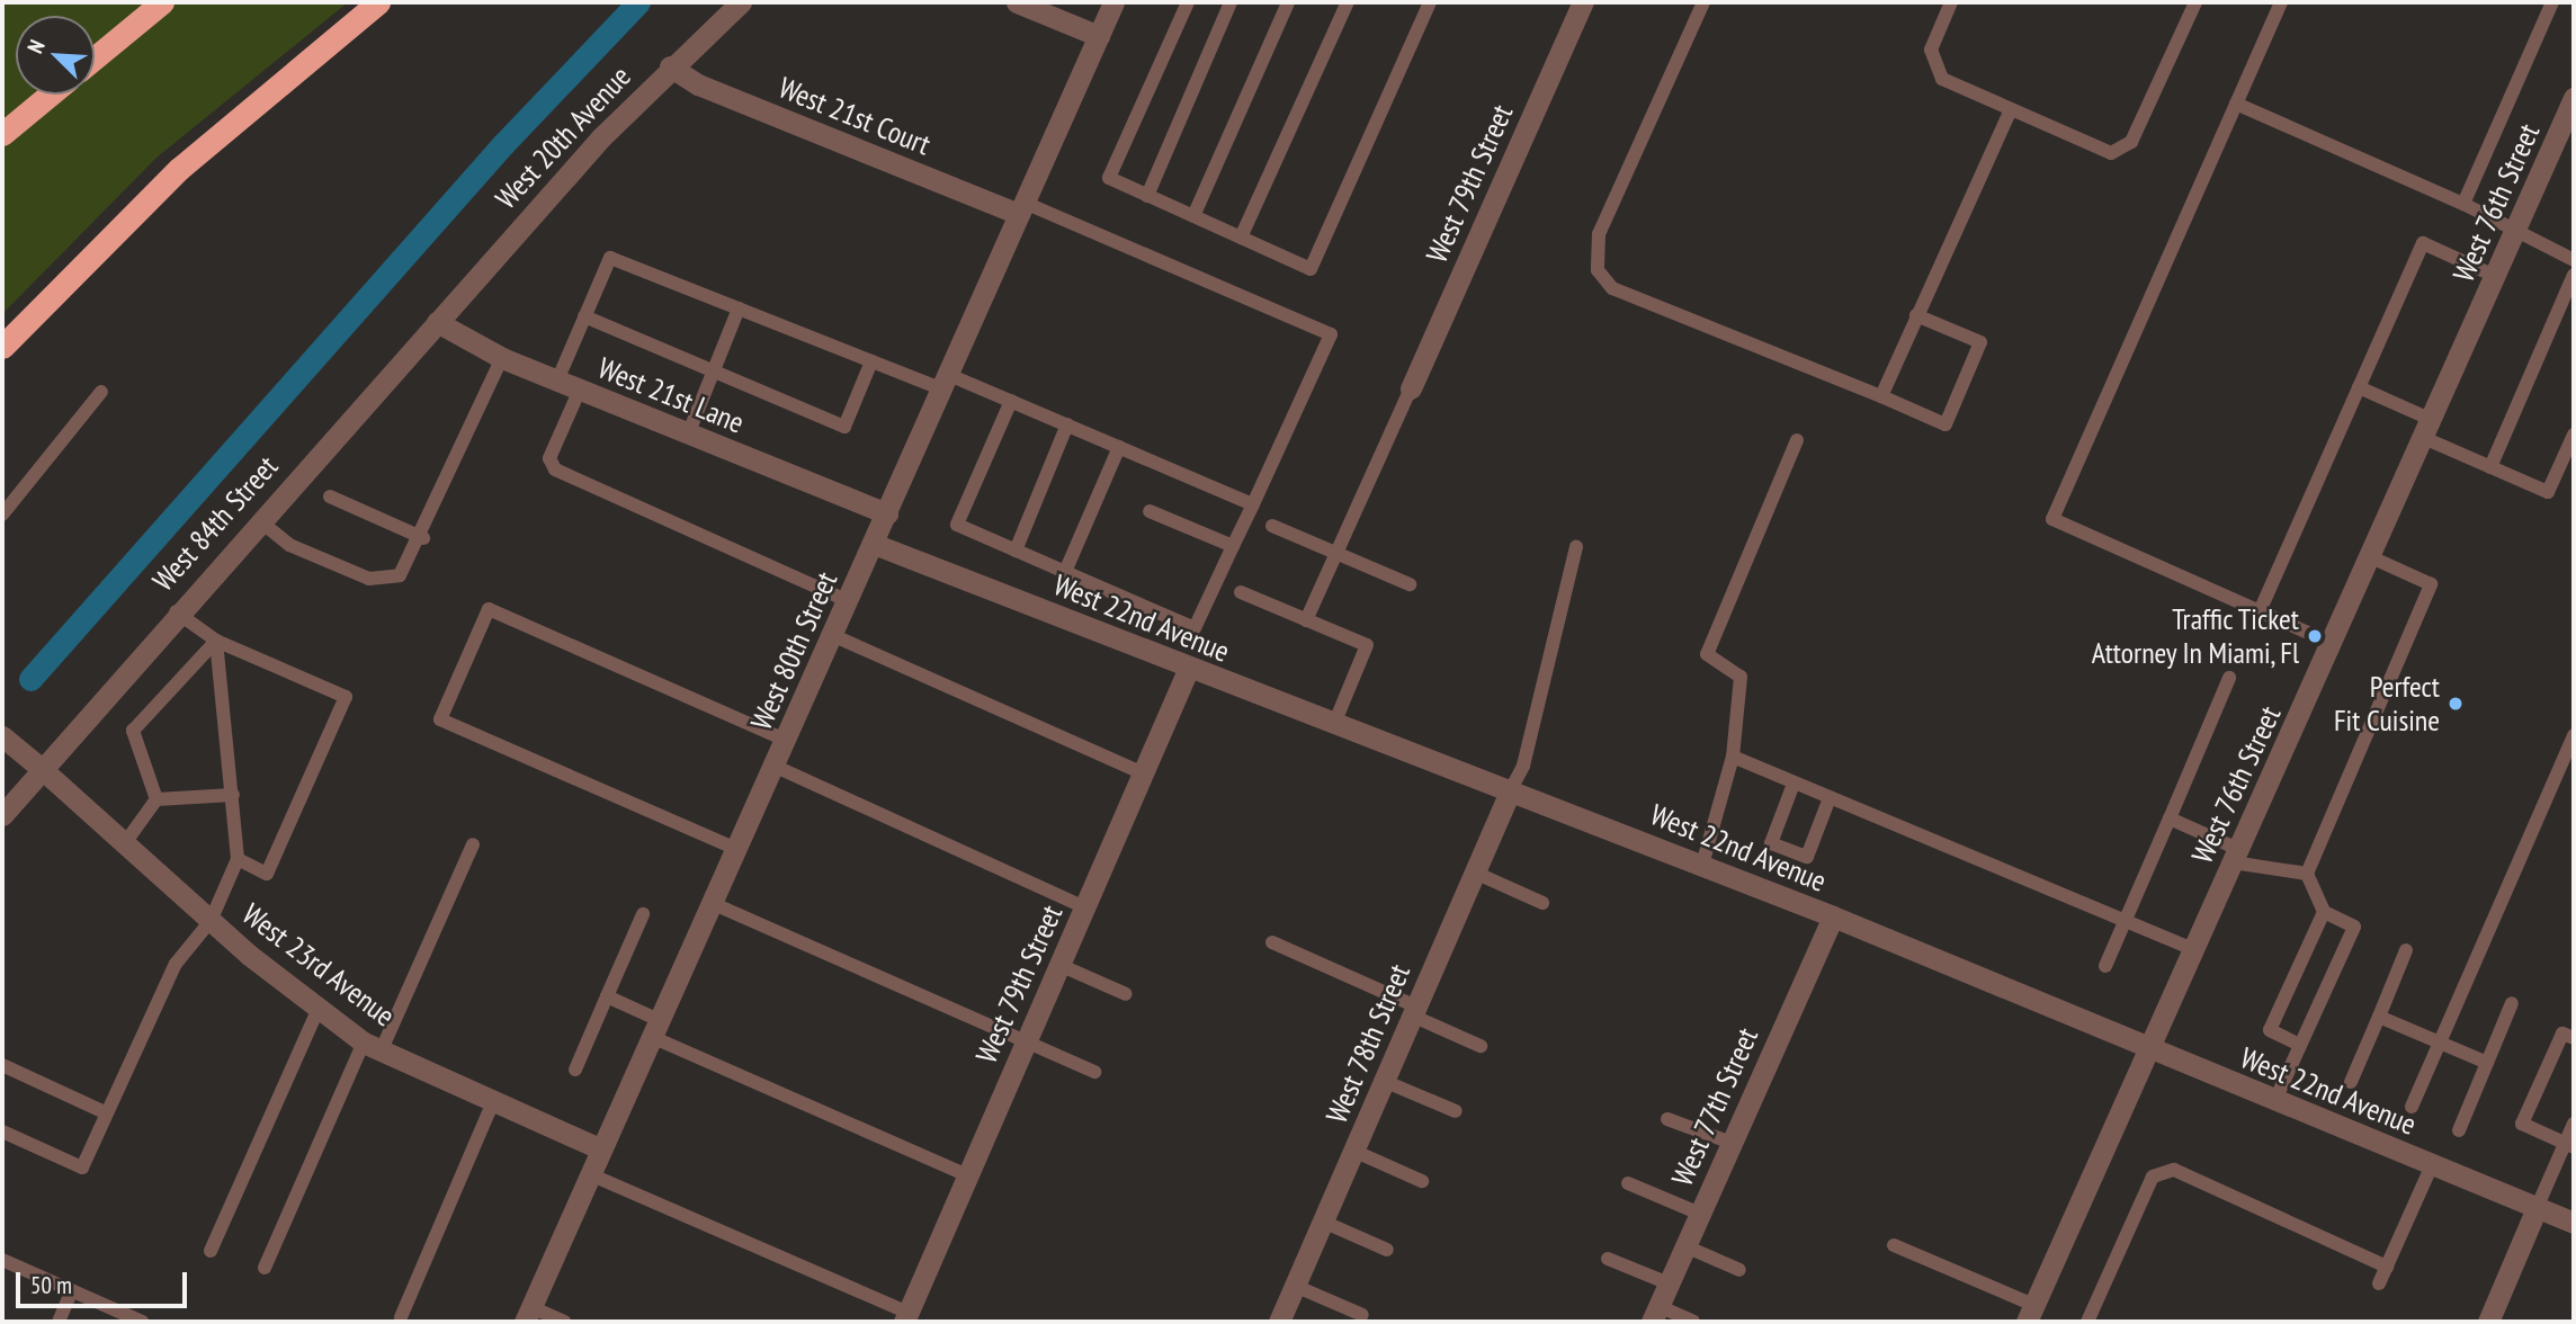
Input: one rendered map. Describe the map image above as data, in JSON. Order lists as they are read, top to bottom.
{
  "streets": {
    "street": [
      "West 21st Court",
      "West 20th Avenue",
      "West 79th Street",
      "West 76th Street",
      "West 21st Lane",
      "West 84th Street",
      "West 22nd Avenue",
      "West 80th Street",
      "West 23rd Avenue",
      "West 78th Street",
      "West 77th Street"
    ]
  },
  "crossings": [
    ["West 21st Court", "West 20th Avenue"],
    ["West 21st Court", "West 80th Street"],
    ["West 20th Avenue", "West 21st Lane"],
    ["West 20th Avenue", "West 84th Street"],
    ["West 79th Street", "West 22nd Avenue"],
    ["West 76th Street", "West 22nd Avenue"],
    ["West 21st Lane", "West 84th Street"],
    ["West 21st Lane", "West 80th Street"],
    ["West 84th Street", "West 23rd Avenue"],
    ["West 22nd Avenue", "West 80th Street"],
    ["West 22nd Avenue", "West 78th Street"],
    ["West 22nd Avenue", "West 77th Street"],
    ["West 80th Street", "West 23rd Avenue"]
  ],
  "places": ["Traffic Ticket Attorney In Miami, Fl", "Perfect Fit Cuisine"],
  "scale_bar": "50 m",
  "north": "top left"
}
